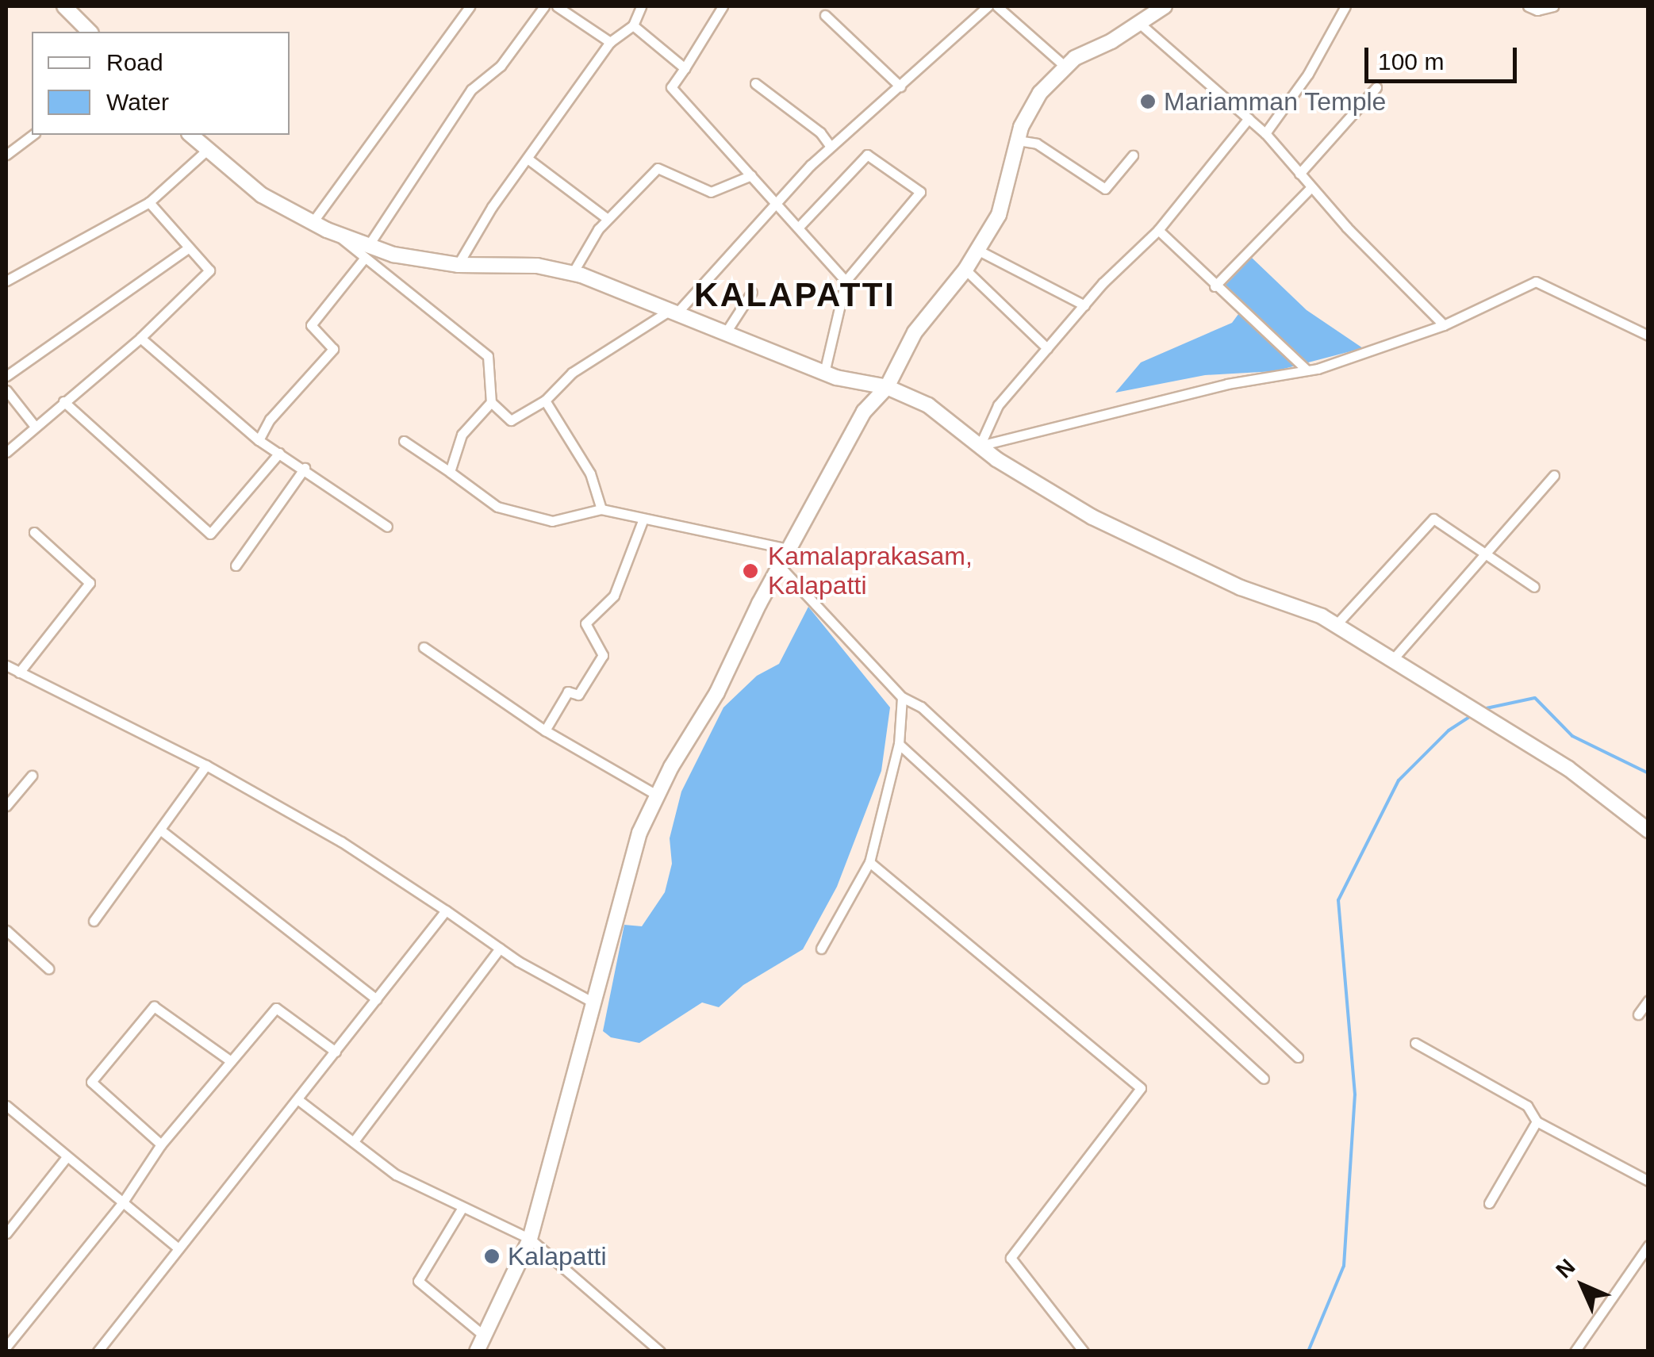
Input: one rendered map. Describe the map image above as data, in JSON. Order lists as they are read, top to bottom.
{
  "districts": ["KALAPATTI"],
  "places": ["Mariamman Temple", "Kamalaprakasam, Kalapatti", "Kalapatti"],
  "legend": ["Road", "Water"],
  "scale_bar": "100 m",
  "north": "top left"
}
